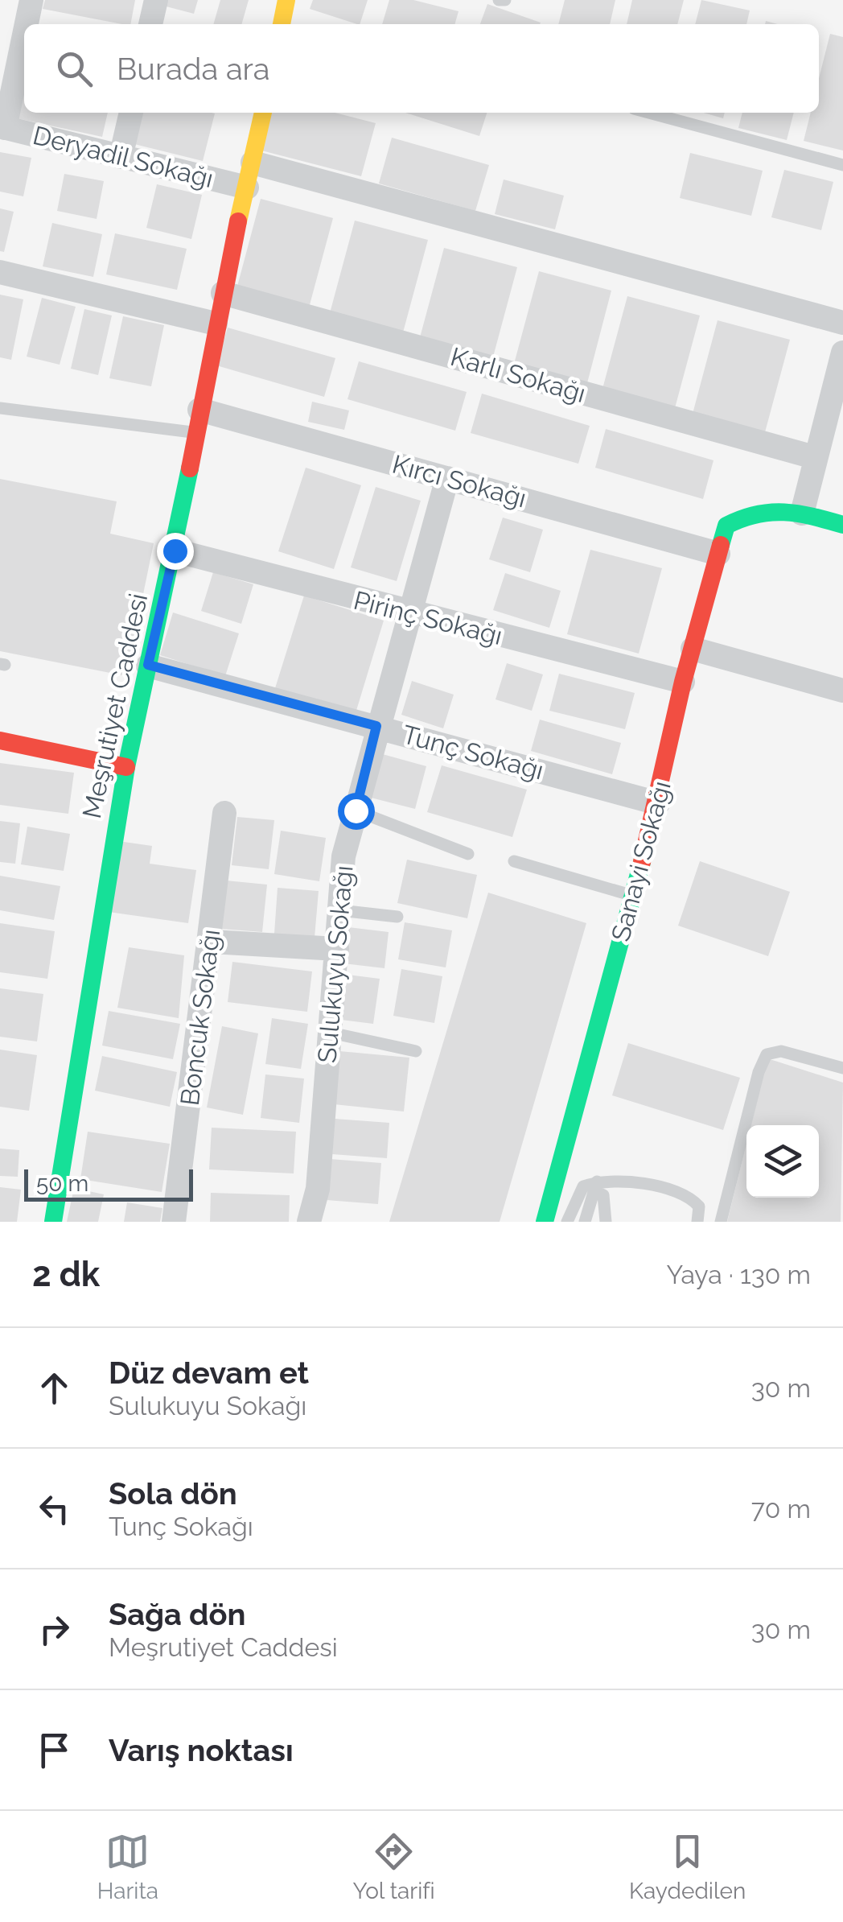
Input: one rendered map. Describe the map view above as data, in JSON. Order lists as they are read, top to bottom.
{
  "streets": {
    "main road": ["Meşrutiyet Caddesi", "Sanayi Sokağı"],
    "street": [
      "Deryadil Sokağı",
      "Karlı Sokağı",
      "Kırcı Sokağı",
      "Pirinç Sokağı",
      "Tunç Sokağı",
      "Sulukuyu Sokağı",
      "Boncuk Sokağı"
    ]
  },
  "crossings": [
    ["Deryadil Sokağı", "Meşrutiyet Caddesi"],
    ["Karlı Sokağı", "Meşrutiyet Caddesi"],
    ["Kırcı Sokağı", "Meşrutiyet Caddesi"],
    ["Kırcı Sokağı", "Sanayi Sokağı"],
    ["Kırcı Sokağı", "Sulukuyu Sokağı"],
    ["Pirinç Sokağı", "Meşrutiyet Caddesi"],
    ["Pirinç Sokağı", "Sanayi Sokağı"],
    ["Pirinç Sokağı", "Sulukuyu Sokağı"],
    ["Meşrutiyet Caddesi", "Tunç Sokağı"],
    ["Tunç Sokağı", "Sanayi Sokağı"],
    ["Tunç Sokağı", "Sulukuyu Sokağı"]
  ],
  "scale_bar": "50 m",
  "page": {
    "search": "Burada ara",
    "scale": "50 m",
    "heading": ["2 dk", "Yaya · 130 m"],
    "list": [
      ["Düz devam et", "Sulukuyu Sokağı", "30 m"],
      ["Sola dön", "Tunç Sokağı", "70 m"],
      ["Sağa dön", "Meşrutiyet Caddesi", "30 m"],
      "Varış noktası"
    ],
    "nav": ["Harita", "Yol tarifi", "Kaydedilen"]
  }
}
